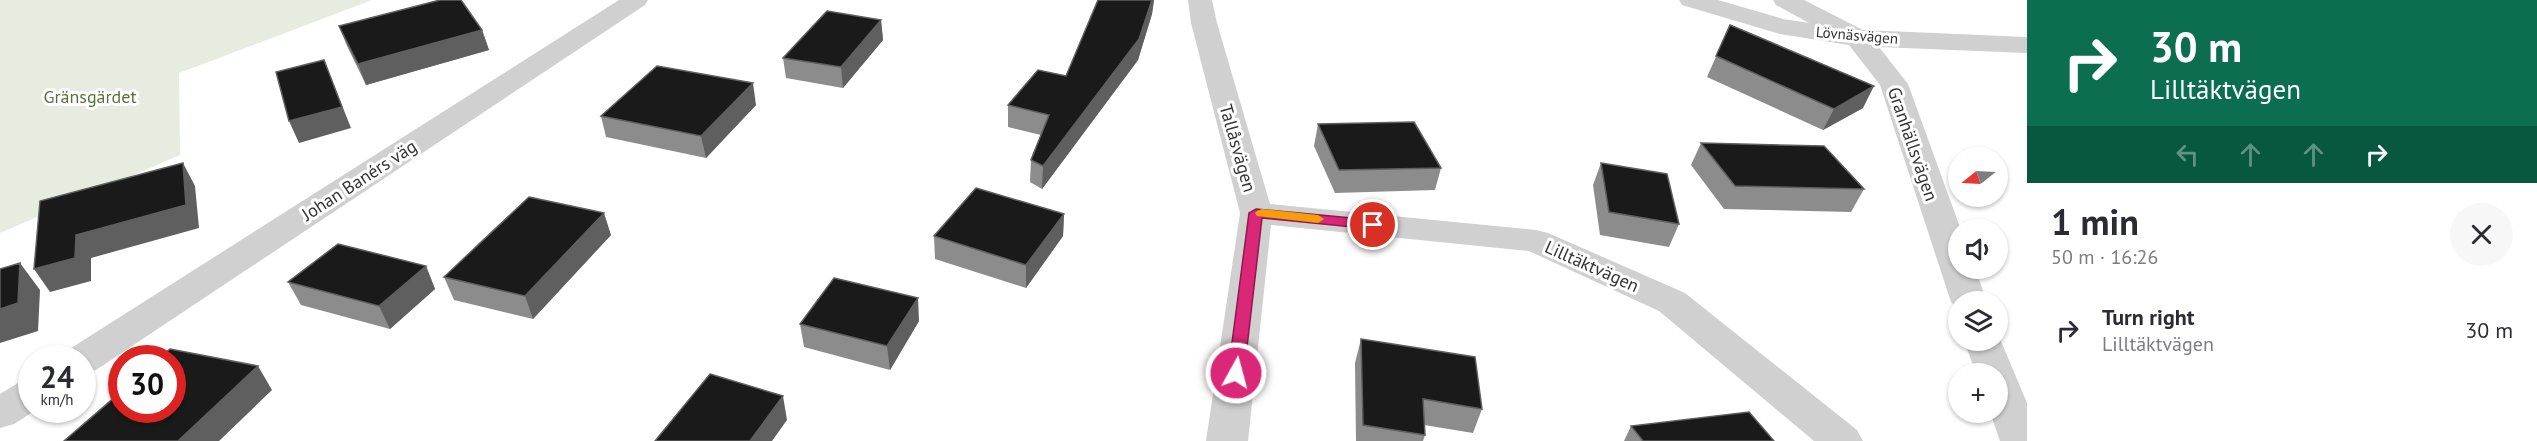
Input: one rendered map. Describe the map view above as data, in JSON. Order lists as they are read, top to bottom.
{
  "streets": {
    "street": [
      "Lövnäsvägen",
      "Granhällsvägen",
      "Tallåsvägen",
      "Johan Banérs väg",
      "Lilltäktvägen"
    ]
  },
  "crossings": [
    ["Lövnäsvägen", "Granhällsvägen"],
    ["Tallåsvägen", "Lilltäktvägen"]
  ],
  "parks": ["Gränsgärdet"],
  "north": "left",
  "page": {
    "turn": ["30 m", "Lilltäktvägen"],
    "map_buttons": "+",
    "heading": ["1 min", "50 m · 16:26"],
    "list": [
      {
        "name": "Turn right",
        "note": "Lilltäktvägen",
        "value": "30 m"
      }
    ],
    "speed": "24 km/h",
    "limit": "30"
  }
}
